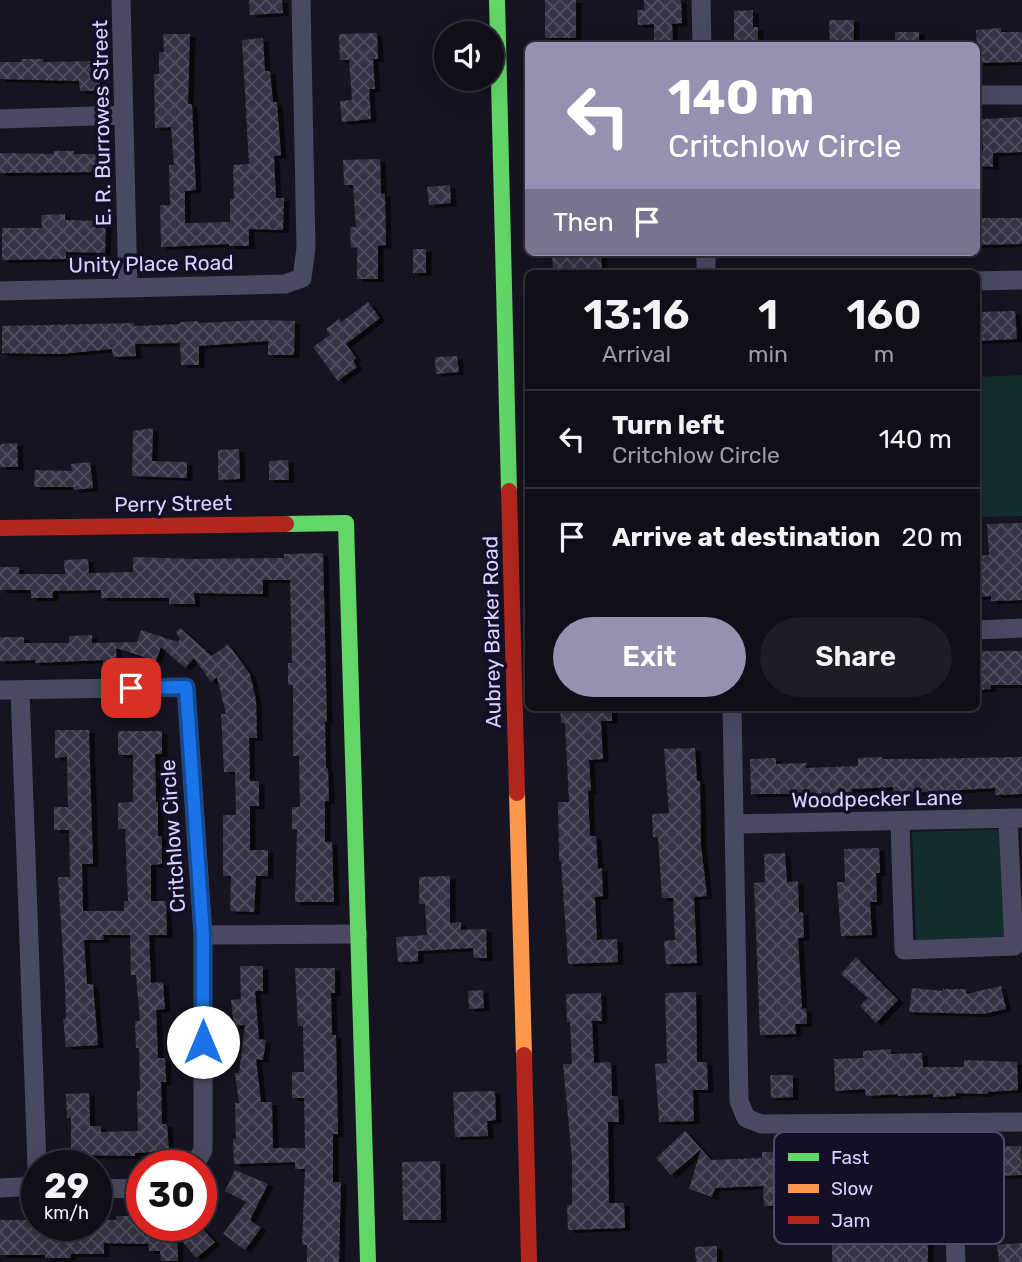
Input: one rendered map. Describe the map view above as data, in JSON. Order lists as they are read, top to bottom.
{
  "streets": {
    "street": [
      "E. R. Burrowes Street",
      "Unity Place Road",
      "Perry Street",
      "Aubrey Barker Road",
      "Woodpecker Lane",
      "Critchlow Circle"
    ]
  },
  "crossings": [
    ["E. R. Burrowes Street", "Unity Place Road"]
  ],
  "legend": ["Fast", "Slow", "Jam"],
  "page": {
    "turn": ["140 m", "Critchlow Circle"],
    "then": "Then",
    "eta": [
      "13:16",
      "Arrival",
      "1",
      "min",
      "160",
      "m"
    ],
    "list": [
      {
        "name": "Turn left",
        "note": "Critchlow Circle",
        "value": "140 m"
      },
      {
        "name": "Arrive at destination",
        "value": "20 m"
      }
    ],
    "buttons": ["Exit", "Share"],
    "speed": "29 km/h",
    "limit": "30"
  }
}
